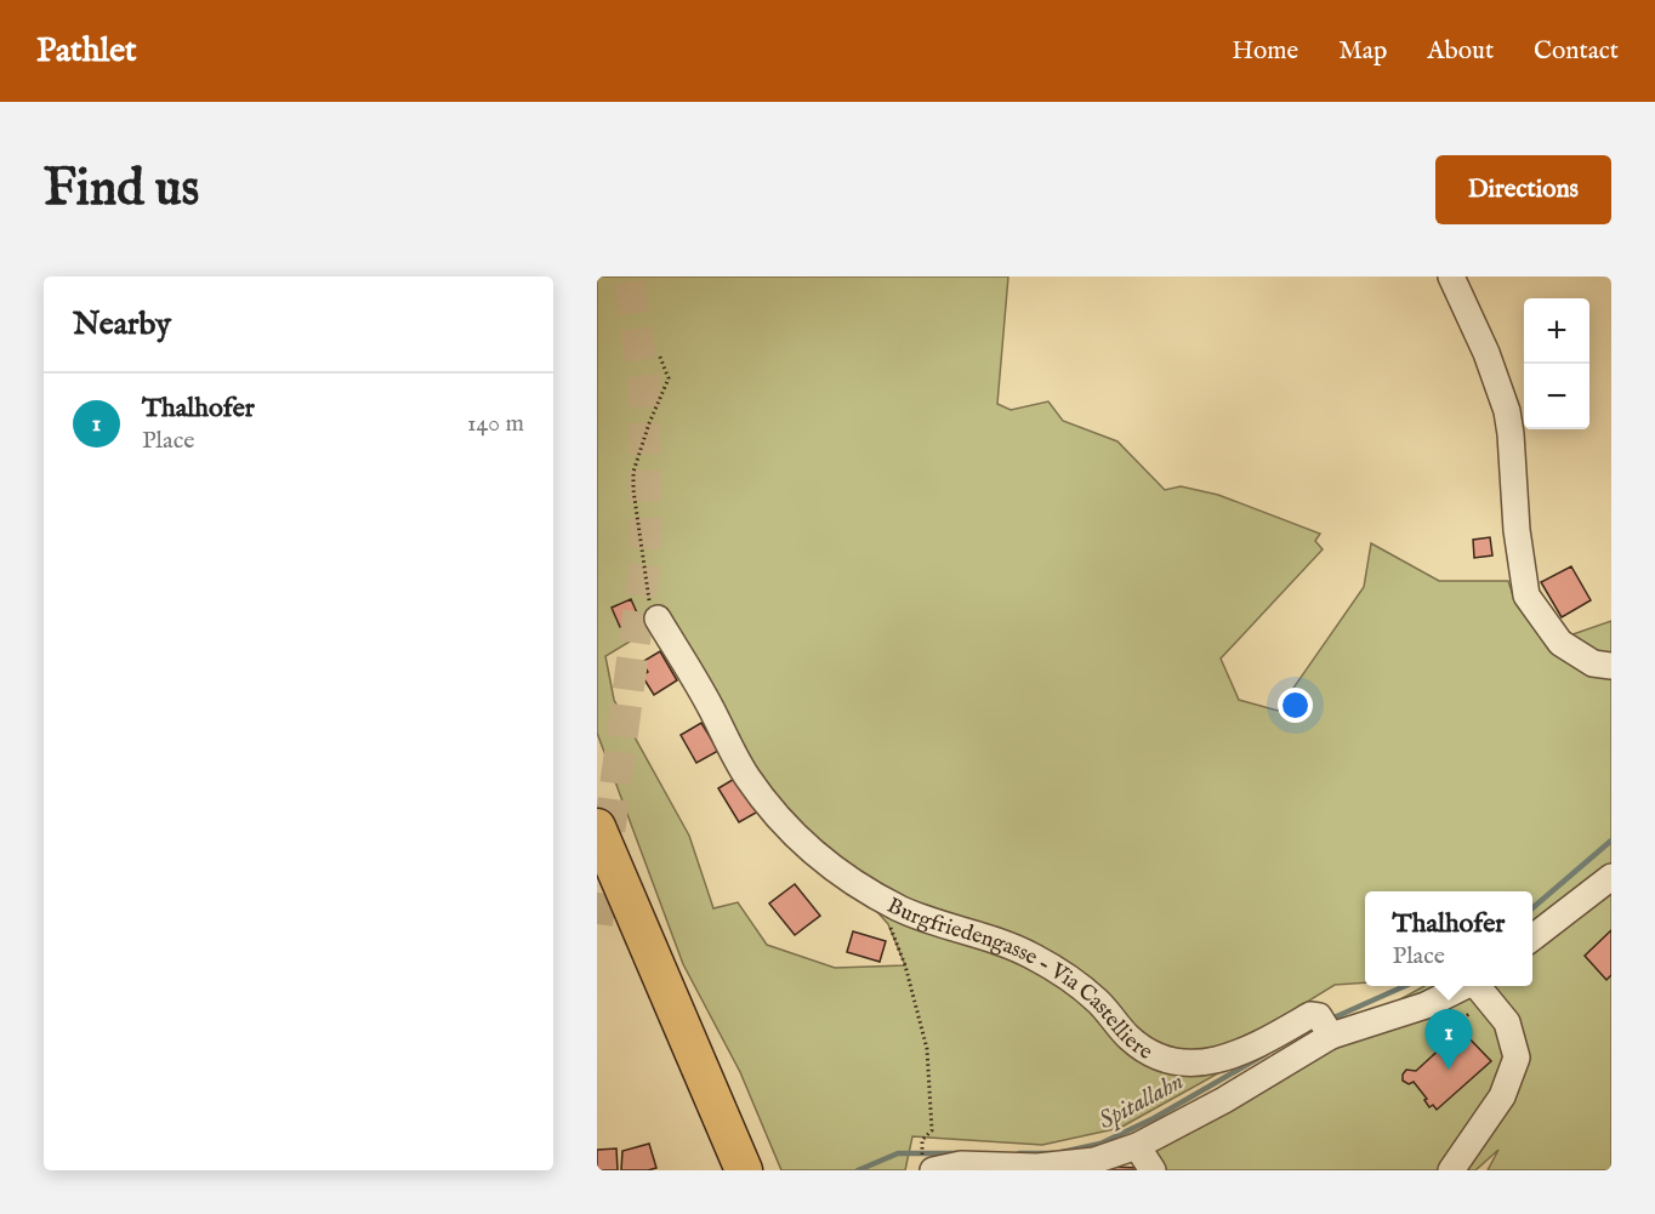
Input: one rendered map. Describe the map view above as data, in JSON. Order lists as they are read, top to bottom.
{
  "streets": {
    "street": ["Burgfriedengasse - Via Castelliere"]
  },
  "water": ["Spitallahn"],
  "page": {
    "header": "Pathlet",
    "nav": [
      "Home",
      "Map",
      "About",
      "Contact"
    ],
    "buttons": "Directions",
    "title": "Find us",
    "heading": "Nearby",
    "map_buttons": ["+", "−"],
    "list": [
      {
        "mark": "1",
        "name": "Thalhofer",
        "note": "Place",
        "value": "140 m"
      }
    ],
    "popup": ["Thalhofer", "Place"],
    "pins": "1"
  }
}
